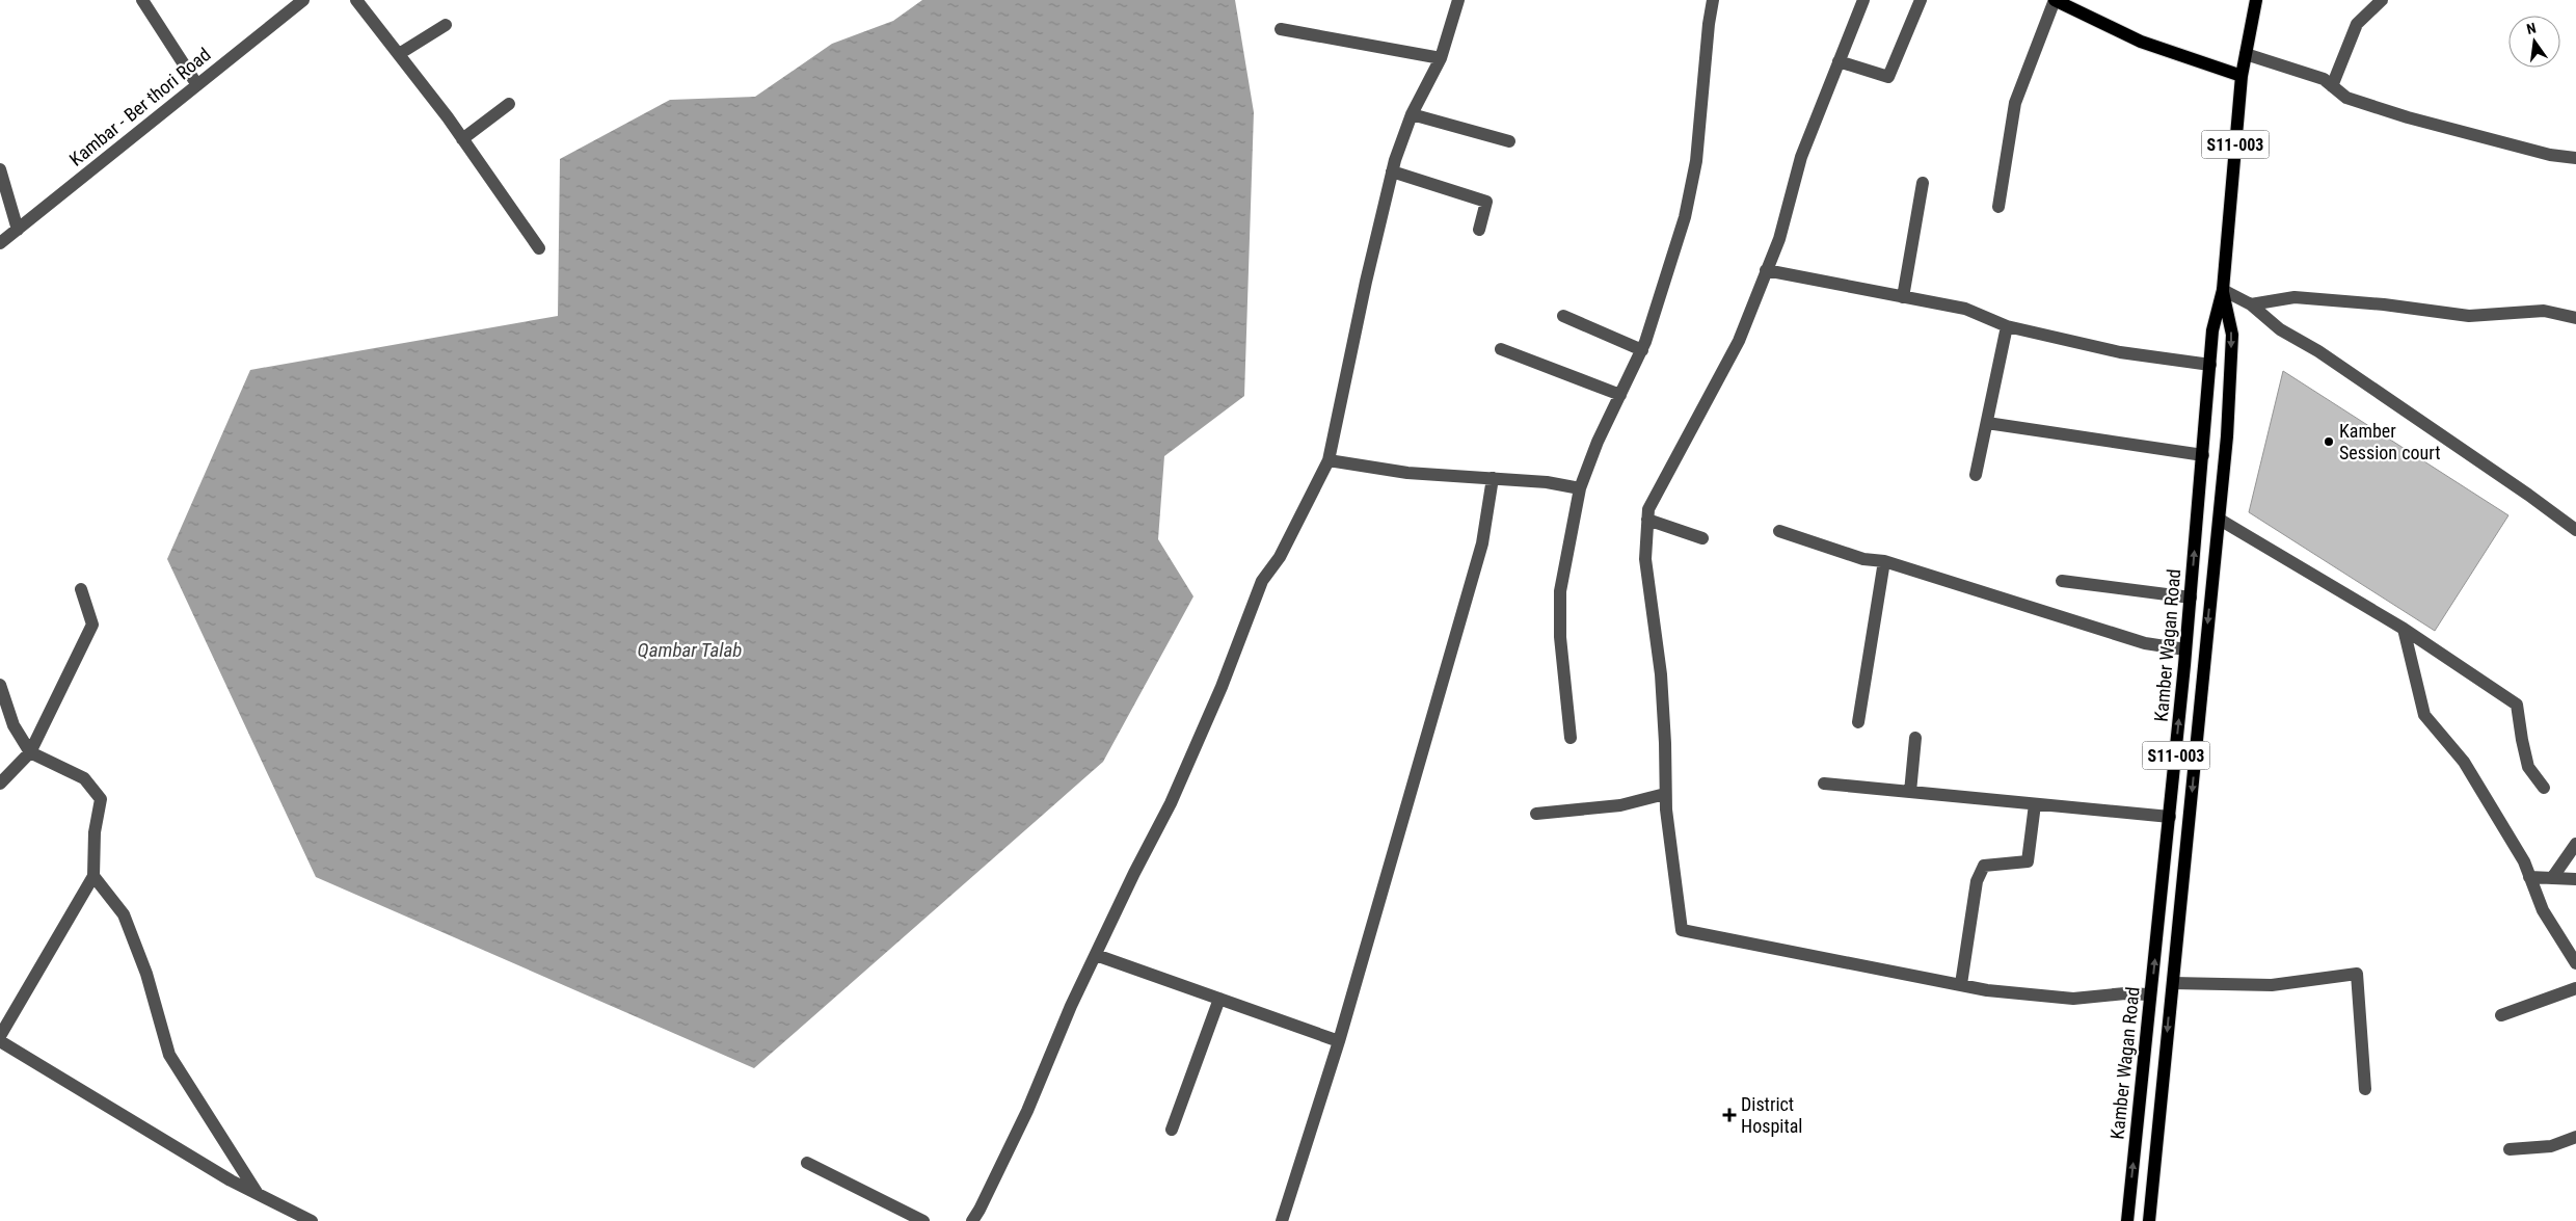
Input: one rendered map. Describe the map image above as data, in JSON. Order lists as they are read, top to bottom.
{
  "streets": {
    "main road": ["S11-003", "Kamber Wagan Road"],
    "street": ["Kambar - Ber thori Road"]
  },
  "water": ["Qambar Talab"],
  "places": {
    "other": ["Kamber Session court"],
    "health": ["District Hospital"]
  },
  "north": "top"
}
